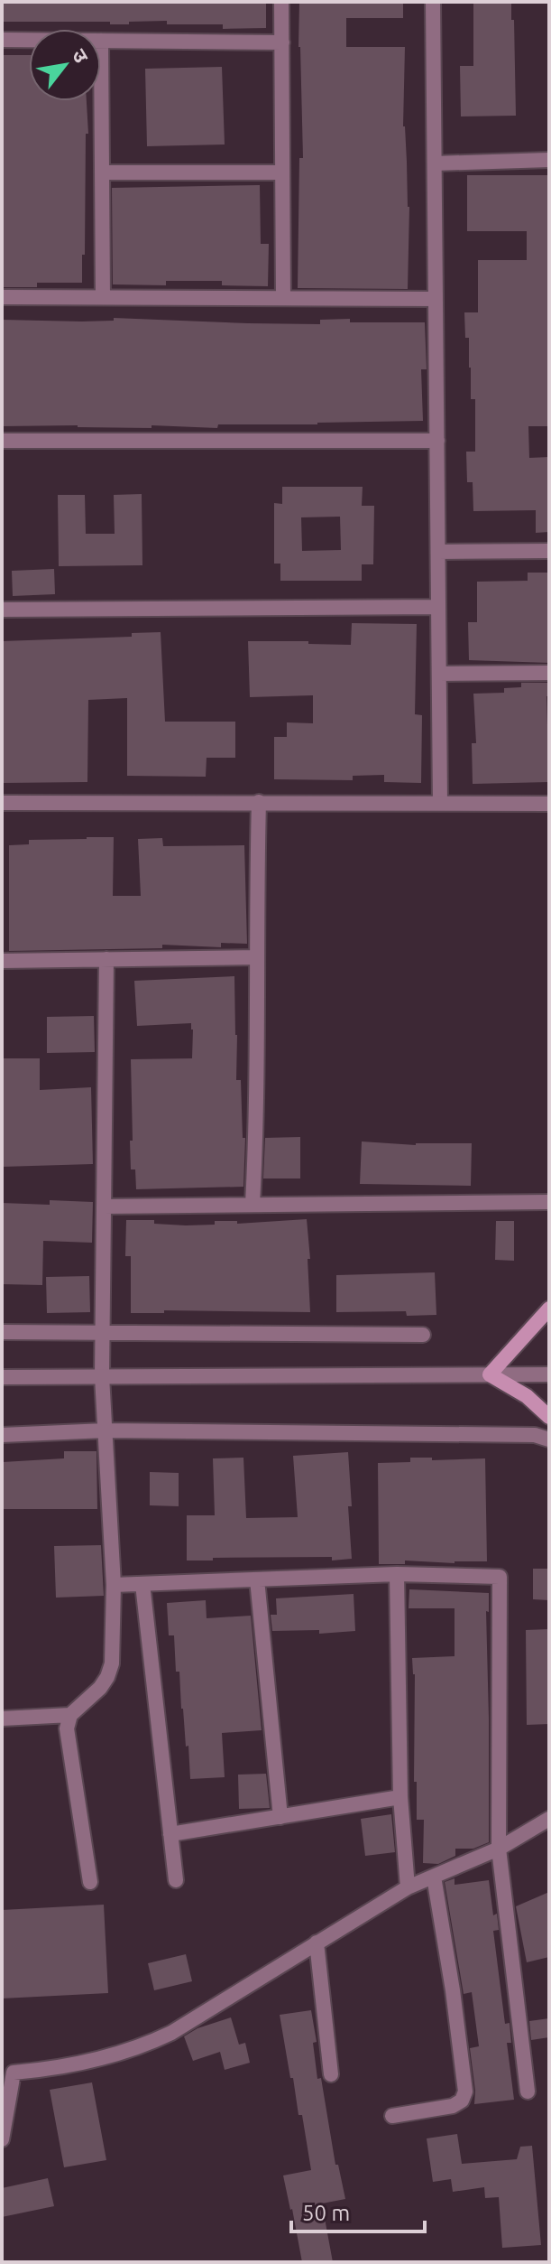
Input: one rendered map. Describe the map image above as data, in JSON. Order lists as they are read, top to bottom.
{
  "scale_bar": "50 m",
  "north": "top right"
}
